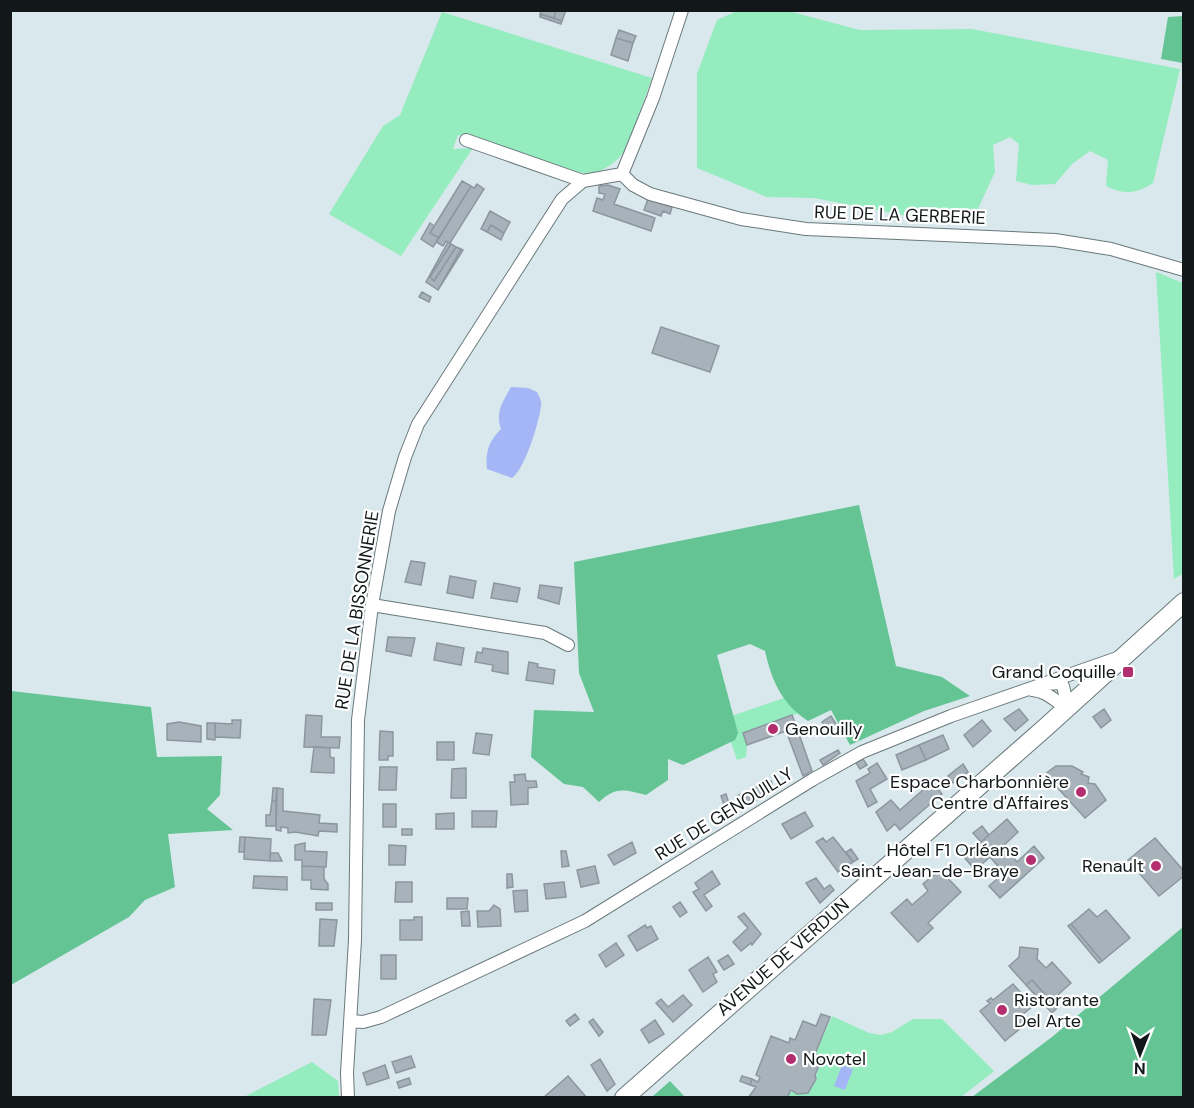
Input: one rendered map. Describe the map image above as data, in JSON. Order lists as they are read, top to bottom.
{
  "streets": {
    "main road": ["AVENUE DE VERDUN"],
    "street": ["RUE DE LA GERBERIE", "RUE DE LA BISSONNERIE", "RUE DE GENOUILLY"]
  },
  "crossings": [
    ["RUE DE LA BISSONNERIE", "RUE DE GENOUILLY"],
    ["RUE DE GENOUILLY", "AVENUE DE VERDUN"]
  ],
  "places": {
    "transit": ["Grand Coquille"],
    "other": [
      "Genouilly",
      "Espace Charbonnière Centre d'Affaires",
      "Hôtel F1 Orléans Saint-Jean-de-Braye",
      "Renault",
      "Ristorante Del Arte",
      "Novotel"
    ]
  },
  "north": "bottom"
}
